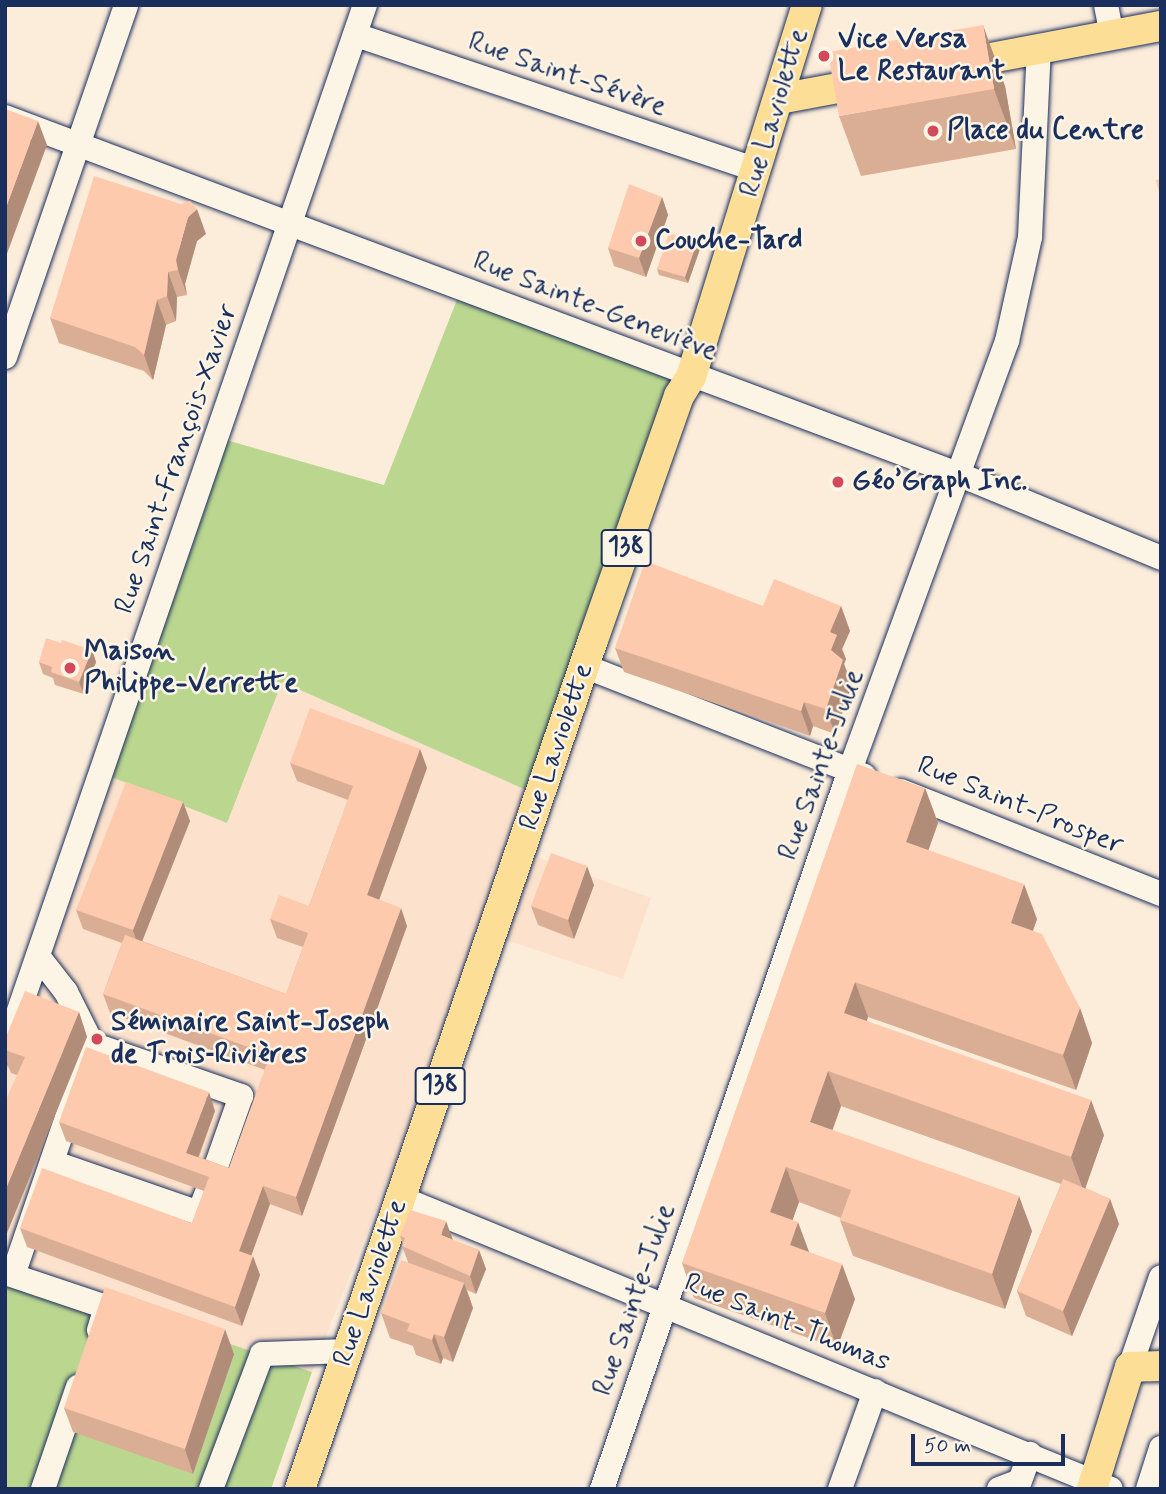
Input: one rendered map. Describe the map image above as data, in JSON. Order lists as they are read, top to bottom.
{
  "streets": {
    "main road": ["Rue Laviolette", "138"],
    "street": [
      "Rue Saint-Sévère",
      "Rue Sainte-Geneviève",
      "Rue Saint-François-Xavier",
      "Rue Sainte-Julie",
      "Rue Saint-Prosper",
      "Rue Saint-Thomas"
    ]
  },
  "crossings": [
    ["Rue Saint-Sévère", "Rue Laviolette"],
    ["Rue Saint-Sévère", "Rue Saint-François-Xavier"],
    ["Rue Laviolette", "Rue Sainte-Geneviève"],
    ["Rue Laviolette", "Rue Saint-Prosper"],
    ["Rue Laviolette", "Rue Saint-Thomas"],
    ["Rue Sainte-Geneviève", "Rue Saint-François-Xavier"],
    ["Rue Sainte-Geneviève", "Rue Sainte-Julie"],
    ["Rue Sainte-Julie", "Rue Saint-Prosper"],
    ["Rue Sainte-Julie", "Rue Saint-Thomas"]
  ],
  "places": [
    "Vice Versa Le Restaurant",
    "Place du Centre",
    "Couche-Tard",
    "Géo’Graph Inc.",
    "Maison Philippe-Verrette",
    "Séminaire Saint-Joseph de Trois‑Rivières"
  ],
  "scale_bar": "50 m"
}
